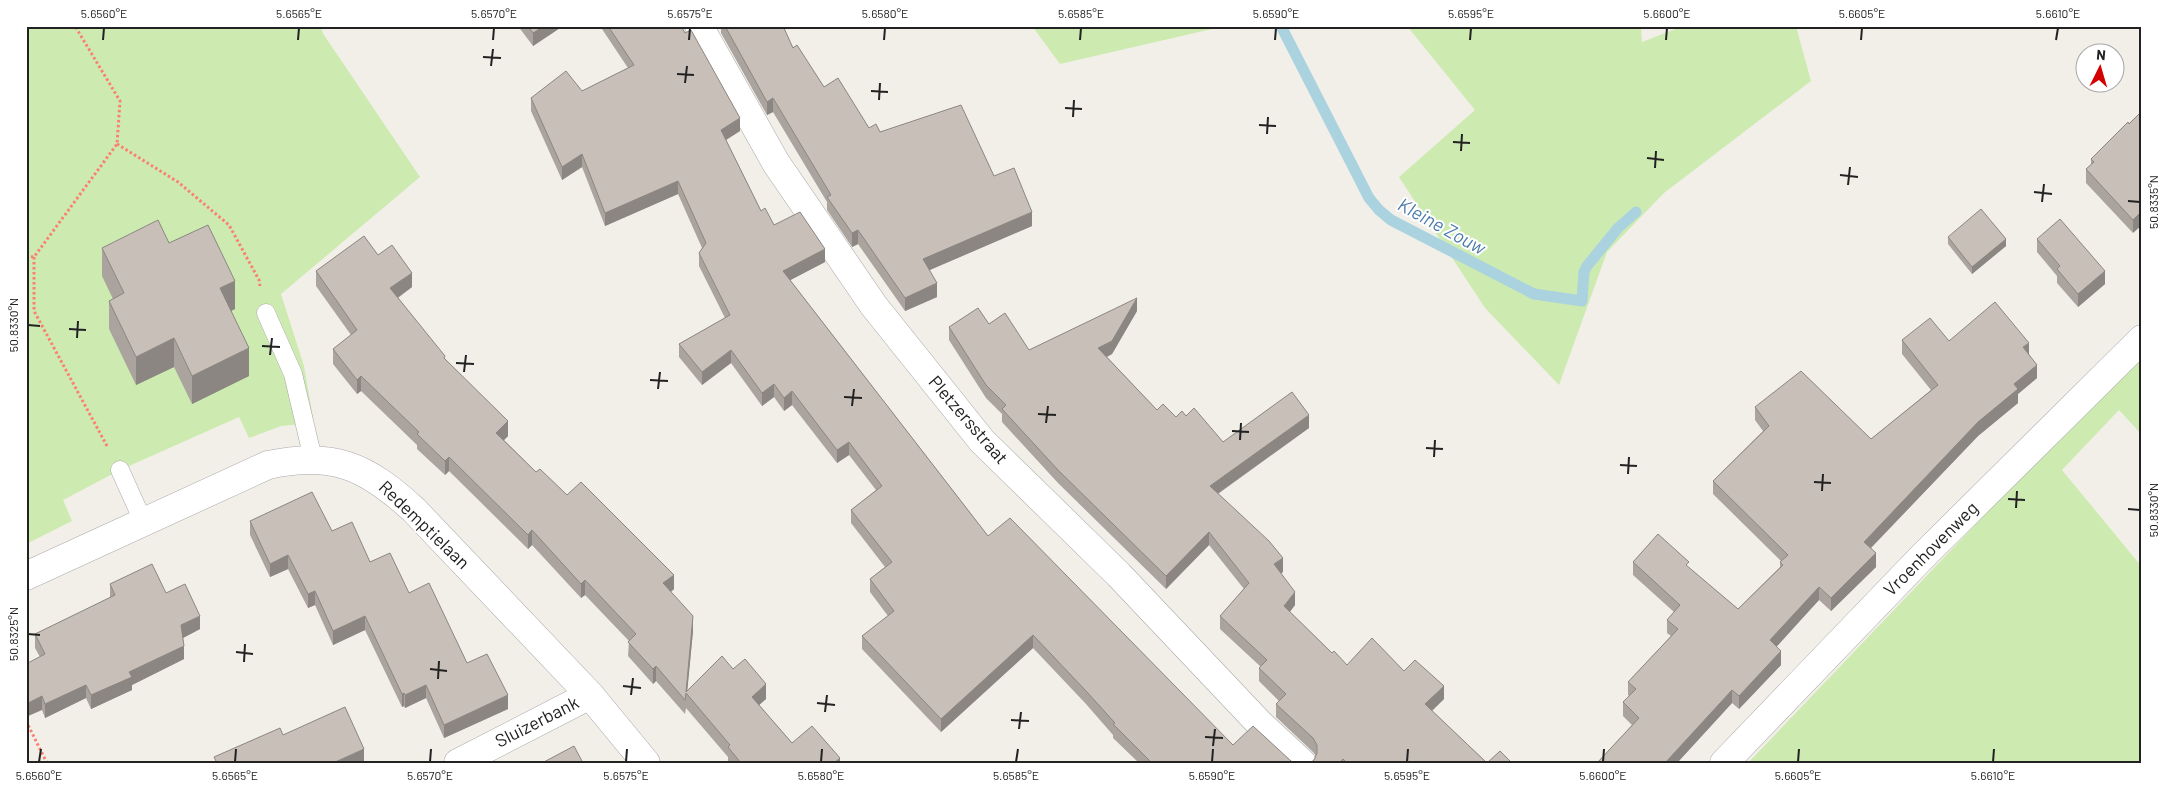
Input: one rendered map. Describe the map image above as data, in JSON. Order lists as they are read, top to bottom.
{
  "streets": {
    "street": [
      "Pletzersstraat",
      "Redemptielaan",
      "Vroenhovenweg",
      "Sluizerbank"
    ]
  },
  "crossings": [
    ["Redemptielaan", "Sluizerbank"]
  ],
  "water": ["Kleine Zouw"],
  "north": "top",
  "coordinates": [
    "5.6560°E",
    "5.6565°E",
    "5.6570°E",
    "5.6575°E",
    "5.6580°E",
    "5.6585°E",
    "5.6590°E",
    "5.6595°E",
    "5.6600°E",
    "5.6605°E",
    "5.6610°E",
    "50.8335°N",
    "50.8330°N",
    "50.8325°N"
  ]
}
